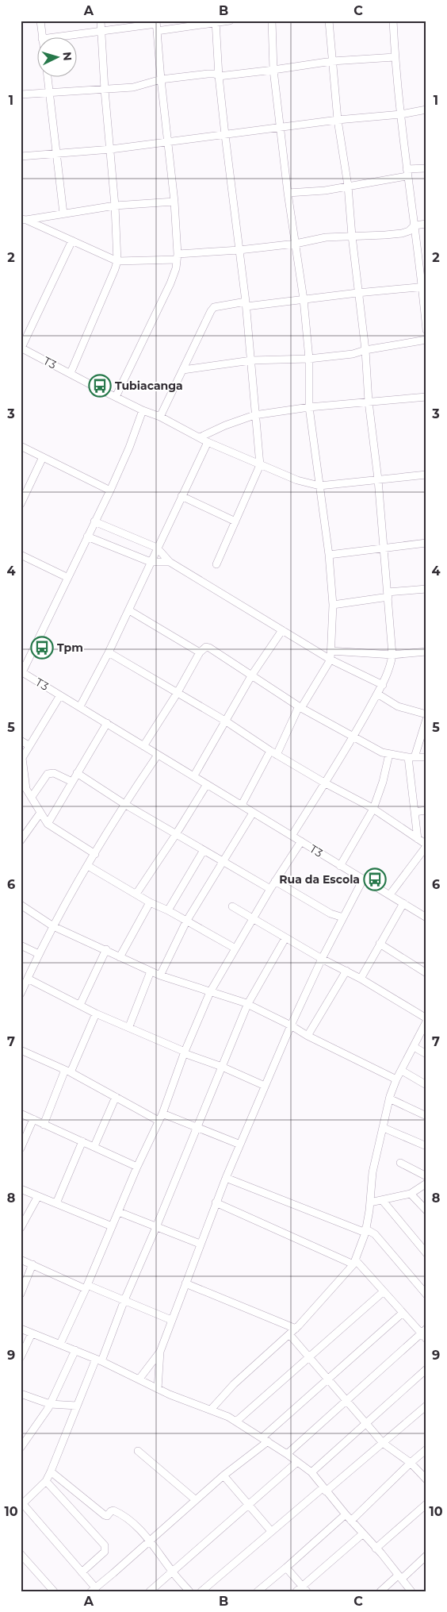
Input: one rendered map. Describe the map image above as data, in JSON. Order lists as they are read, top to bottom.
{
  "streets": {
    "street": ["T3"]
  },
  "places": {
    "bus stop": ["Tubiacanga", "Tpm", "Rua da Escola"]
  },
  "north": "right",
  "grid": {
    "columns": ["A", "B", "C"],
    "rows": [
      "1",
      "2",
      "3",
      "4",
      "5",
      "6",
      "7",
      "8",
      "9",
      "10"
    ]
  }
}
